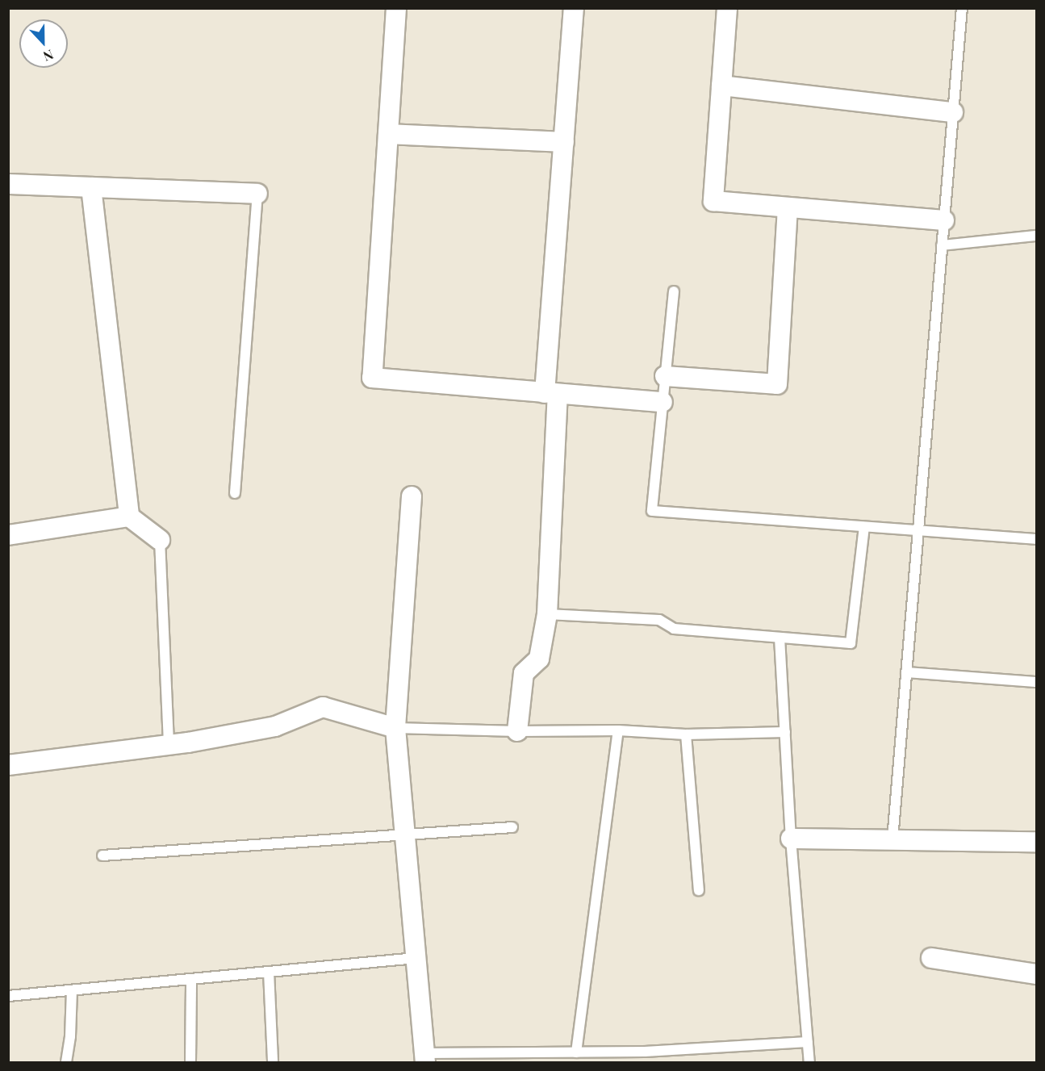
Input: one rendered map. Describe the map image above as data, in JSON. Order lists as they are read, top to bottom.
{
  "north": "bottom"
}
